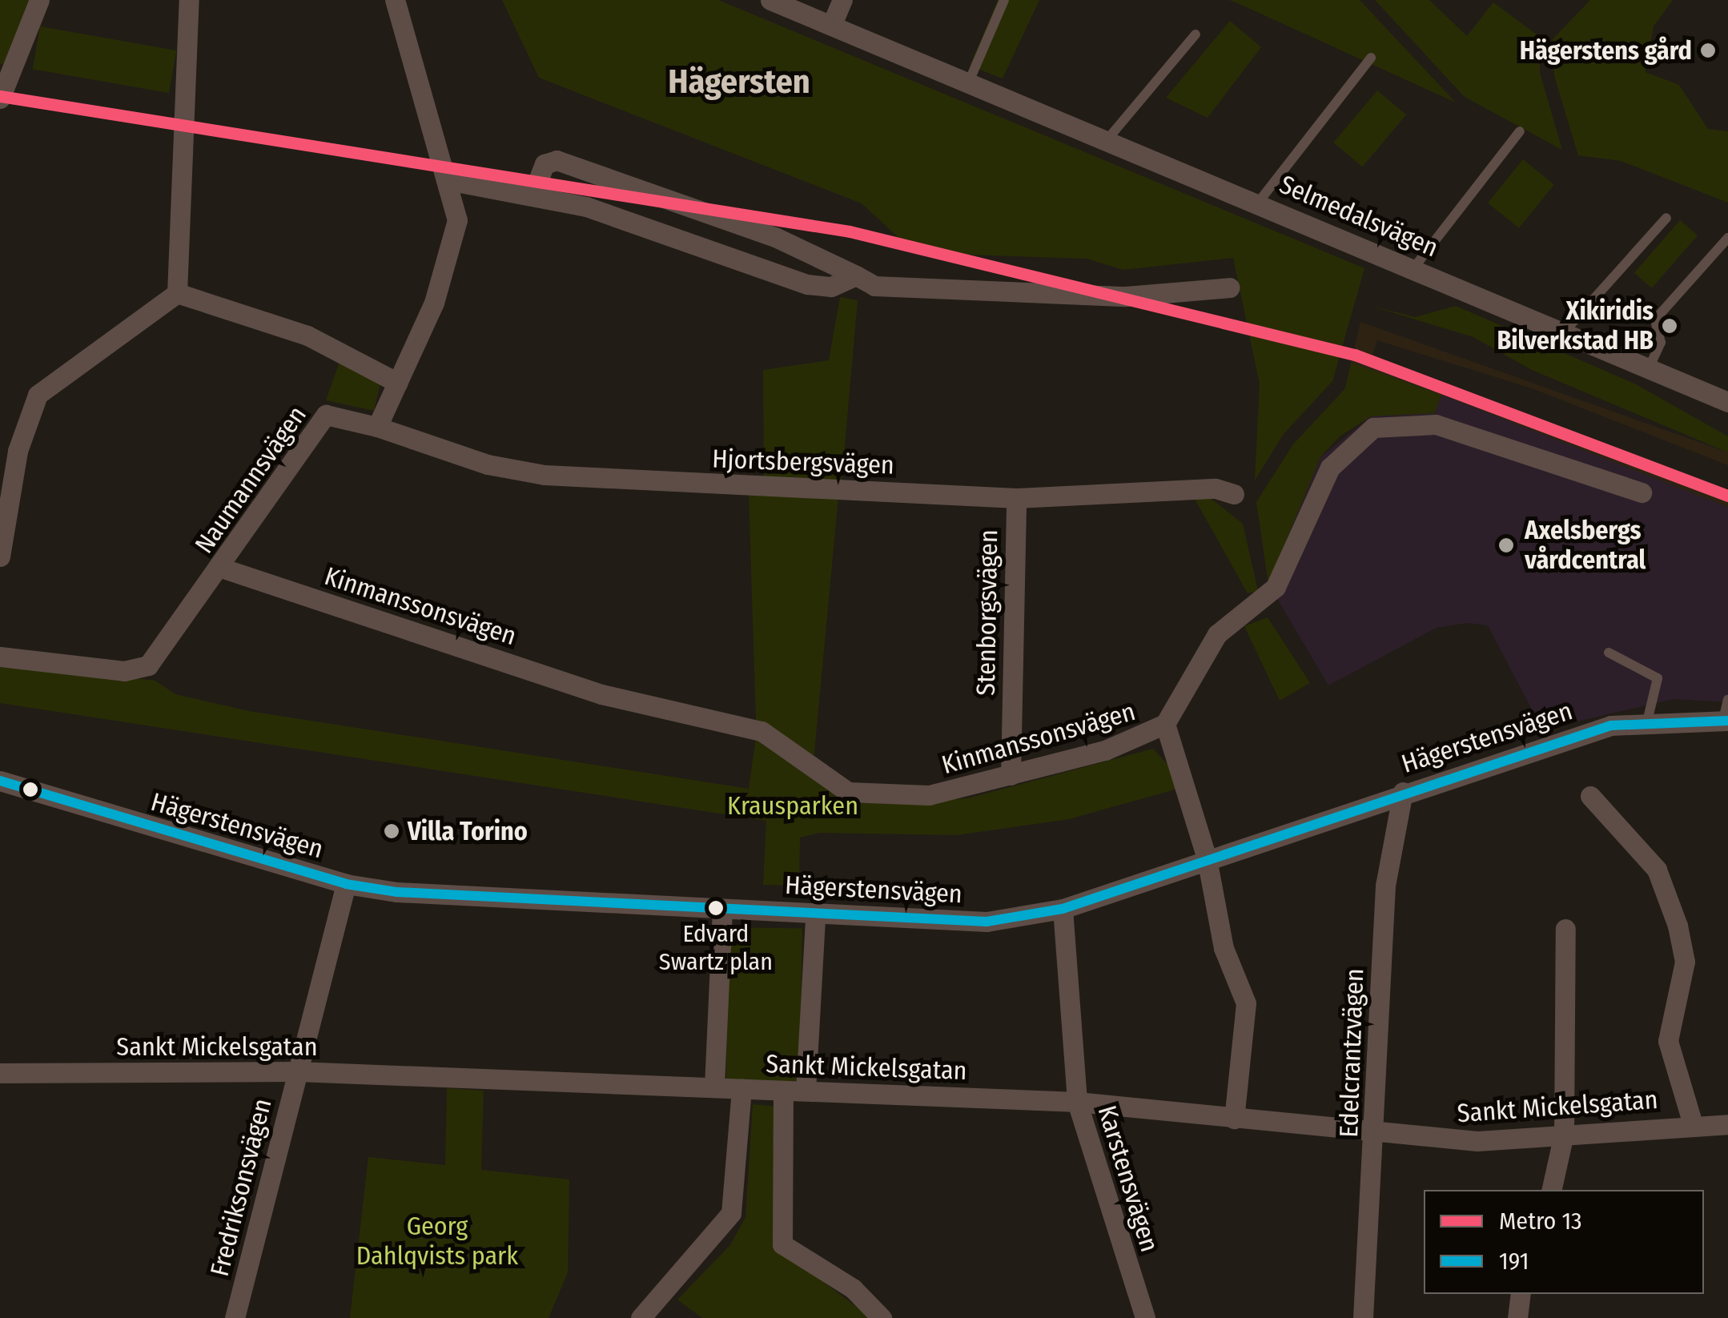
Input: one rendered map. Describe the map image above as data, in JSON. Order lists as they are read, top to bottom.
{
  "streets": {
    "street": [
      "Selmedalsvägen",
      "Hjortsbergsvägen",
      "Naumannsvägen",
      "Kinmanssonsvägen",
      "Stenborgsvägen",
      "Hägerstensvägen",
      "Sankt Mickelsgatan",
      "Edelcrantzvägen",
      "Karstensvägen",
      "Fredriksonsvägen"
    ]
  },
  "crossings": [
    ["Hjortsbergsvägen", "Naumannsvägen"],
    ["Hjortsbergsvägen", "Stenborgsvägen"],
    ["Naumannsvägen", "Kinmanssonsvägen"],
    ["Kinmanssonsvägen", "Stenborgsvägen"],
    ["Hägerstensvägen", "Edelcrantzvägen"],
    ["Hägerstensvägen", "Karstensvägen"],
    ["Hägerstensvägen", "Fredriksonsvägen"],
    ["Sankt Mickelsgatan", "Edelcrantzvägen"],
    ["Sankt Mickelsgatan", "Karstensvägen"],
    ["Sankt Mickelsgatan", "Fredriksonsvägen"]
  ],
  "districts": ["Hägersten"],
  "parks": ["Krausparken", "Georg Dahlqvists park"],
  "places": [
    "Hägerstens gård",
    "Xikiridis Bilverkstad HB",
    "Axelsbergs vårdcentral",
    "Villa Torino",
    "Edvard Swartz plan"
  ],
  "lines": ["metro line 13", "transit line 191"],
  "legend": ["Metro 13", "191"]
}
